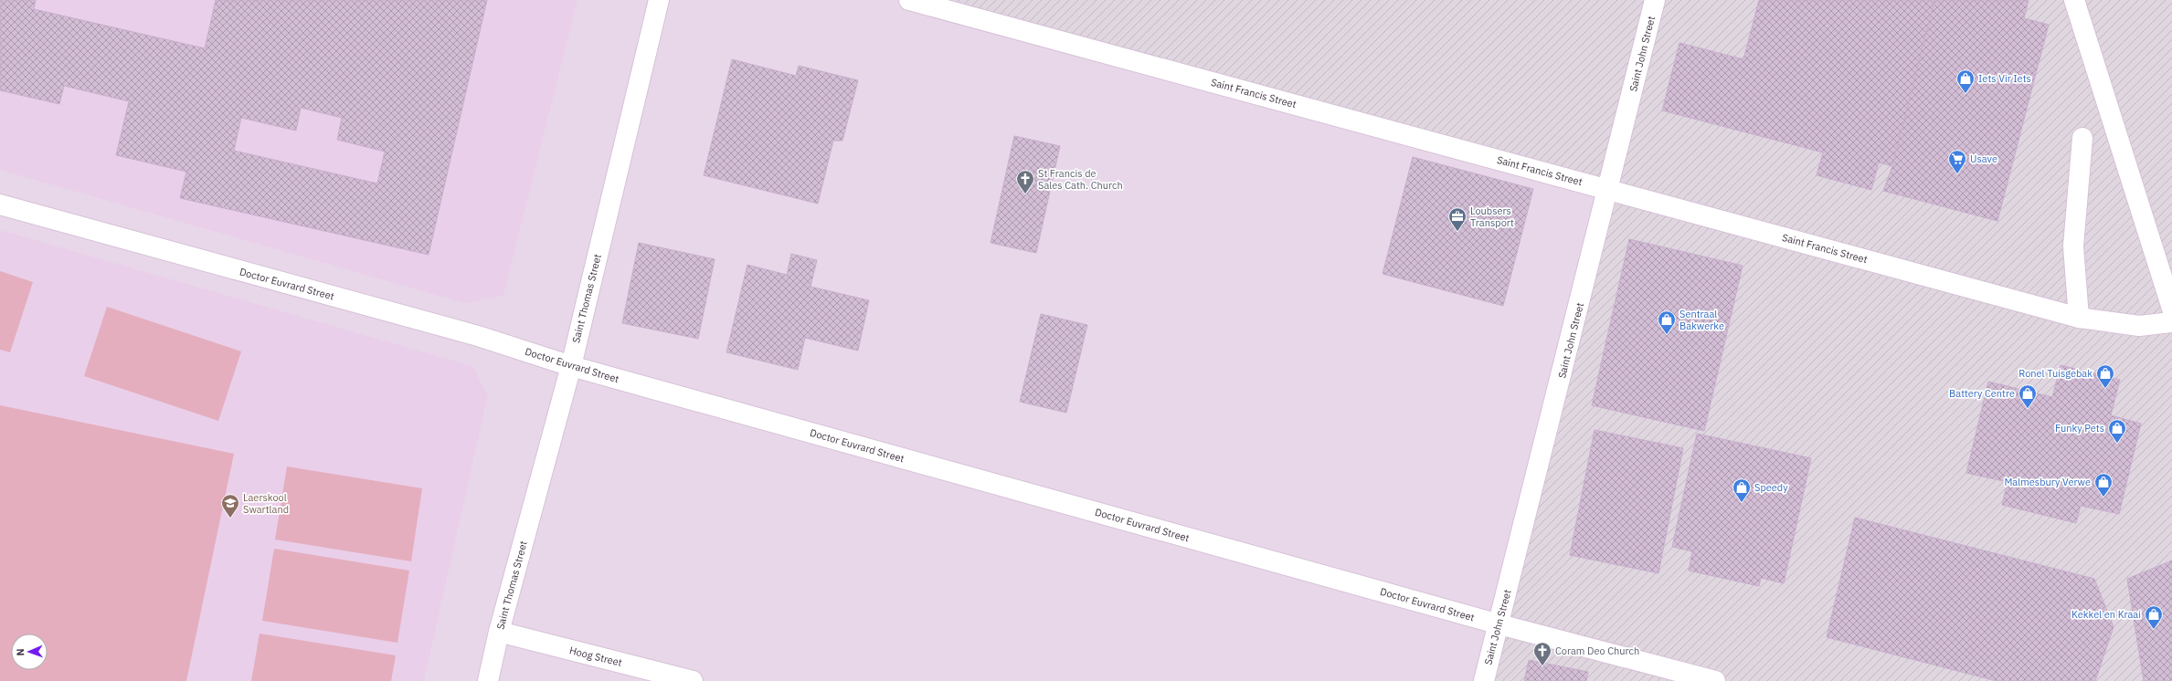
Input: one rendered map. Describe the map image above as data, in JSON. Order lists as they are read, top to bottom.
{
  "streets": {
    "street": [
      "Saint John Street",
      "Saint Francis Street",
      "Doctor Euvrard Street",
      "Saint Thomas Street",
      "Hoog Street"
    ]
  },
  "crossings": [
    ["Saint John Street", "Saint Francis Street"],
    ["Saint John Street", "Doctor Euvrard Street"],
    ["Doctor Euvrard Street", "Saint Thomas Street"],
    ["Saint Thomas Street", "Hoog Street"]
  ],
  "places": {
    "shop": [
      "Iets Vir Iets",
      "Sentraal Bakwerke",
      "Ronel Tuisgebak",
      "Battery Centre",
      "Funky Pets",
      "Malmesbury Verwe",
      "Speedy",
      "Kekkel en Kraai"
    ],
    "supermarket": ["Usave"],
    "church": ["St Francis de Sales Cath. Church", "Coram Deo Church"],
    "office": ["Loubsers Transport"],
    "school or university": ["Laerskool Swartland"]
  },
  "north": "left"
}
